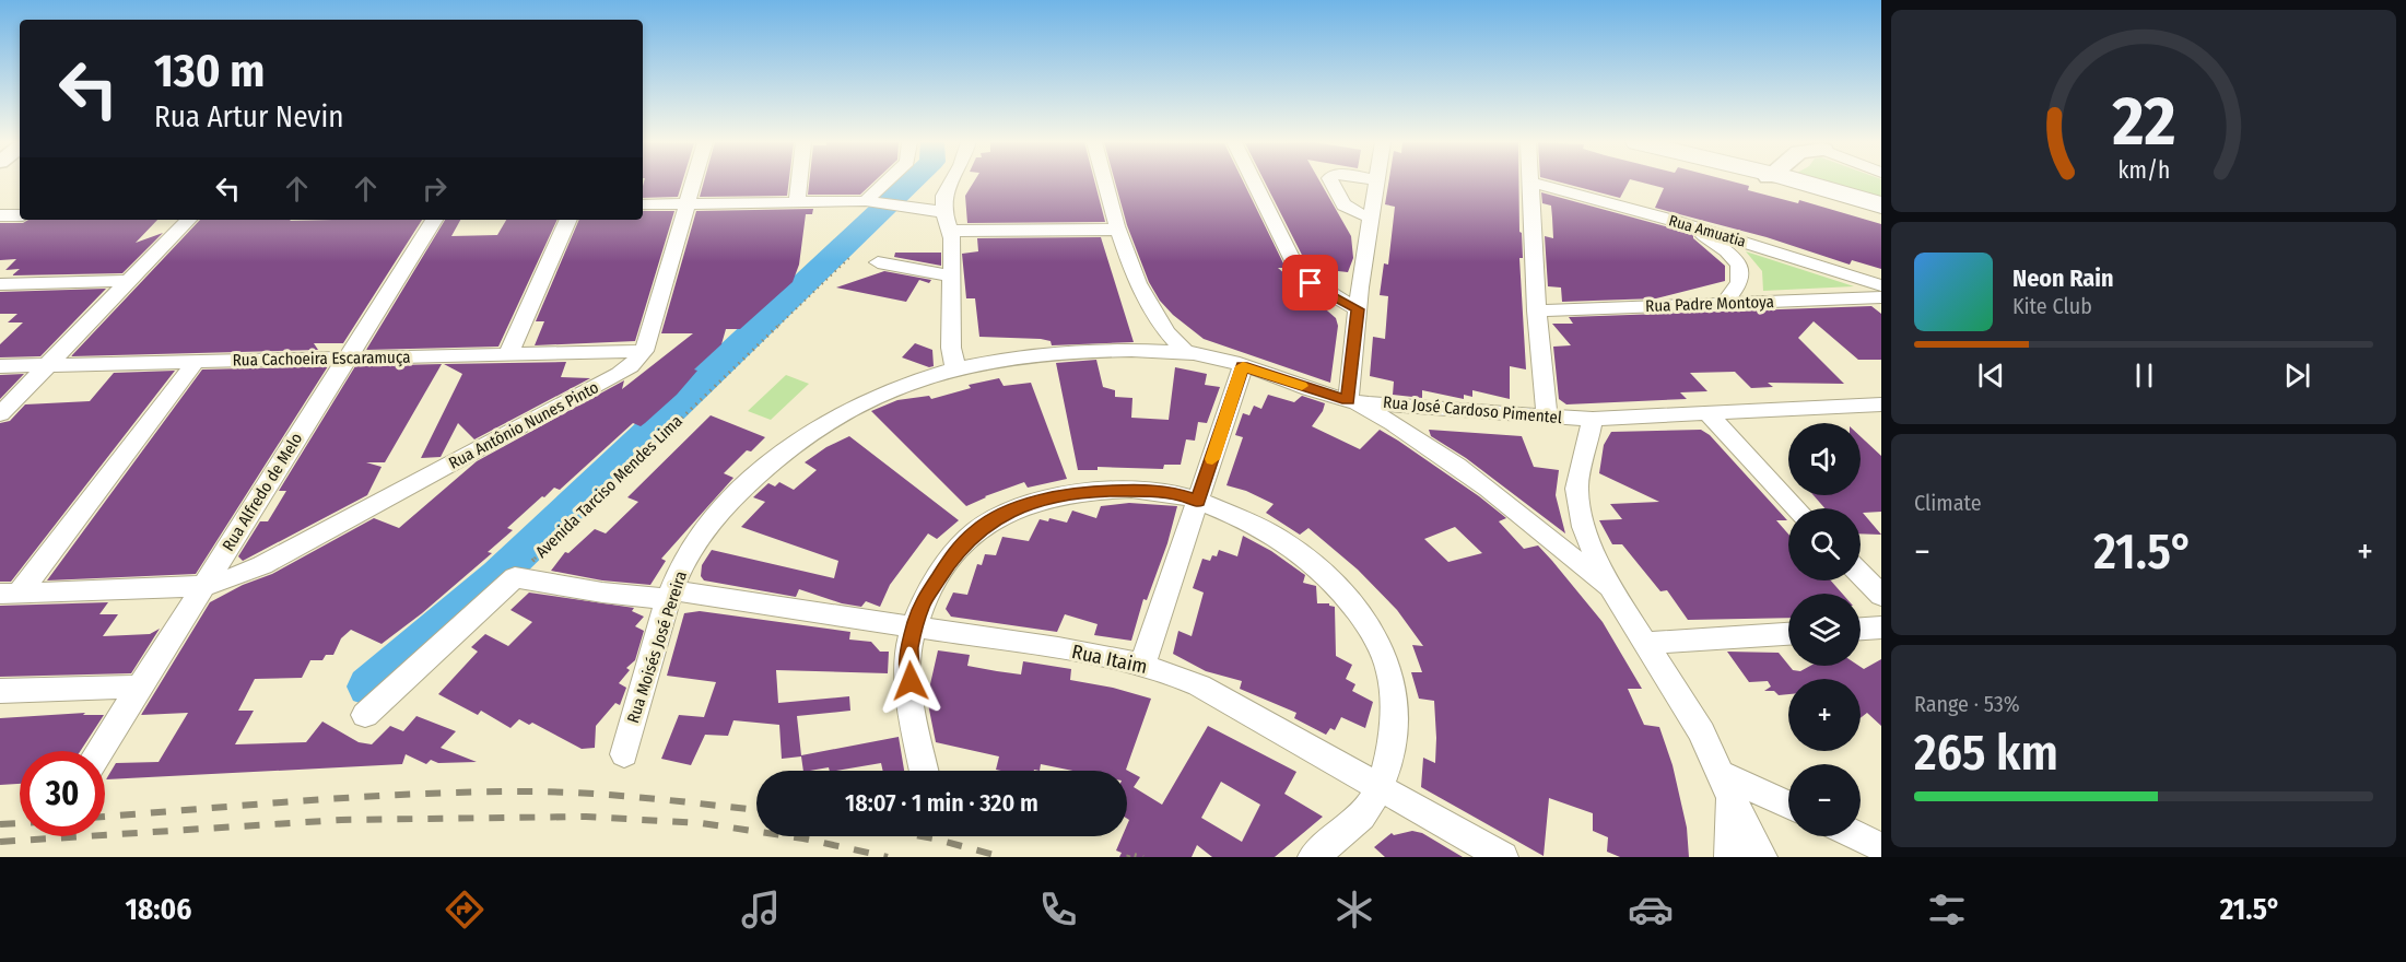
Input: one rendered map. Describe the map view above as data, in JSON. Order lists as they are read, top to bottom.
{
  "streets": {
    "street": [
      "Rua Amuatia",
      "Rua Padre Montoya",
      "Rua Cachoeira Escaramuça",
      "Rua José Cardoso Pimentel",
      "Rua Antônio Nunes Pinto",
      "Rua Alfredo de Melo",
      "Rua Moisés José Pereira",
      "Rua Itaim"
    ],
    "path": ["Avenida Tarciso Mendes Lima"]
  },
  "crossings": [
    ["Rua Cachoeira Escaramuça", "Rua Antônio Nunes Pinto"],
    ["Rua Cachoeira Escaramuça", "Rua Alfredo de Melo"],
    ["Rua José Cardoso Pimentel", "Rua Moisés José Pereira"],
    ["Rua Antônio Nunes Pinto", "Rua Alfredo de Melo"],
    ["Avenida Tarciso Mendes Lima", "Rua Itaim"],
    ["Rua Moisés José Pereira", "Rua Itaim"]
  ],
  "page": {
    "turn": ["130 m", "Rua Artur Nevin"],
    "song": ["Neon Rain", "Kite Club"],
    "map_buttons": ["+", "−"],
    "tile": [
      "Climate",
      ["Range · 53%", "265 km"]
    ],
    "heat": ["−", "21.5°", "+"],
    "limit": "30",
    "trip": "18:07 · 1 min · 320 m",
    "tabs": ["18:06", "21.5°"],
    "gauge": ["22", "km/h"]
  }
}
